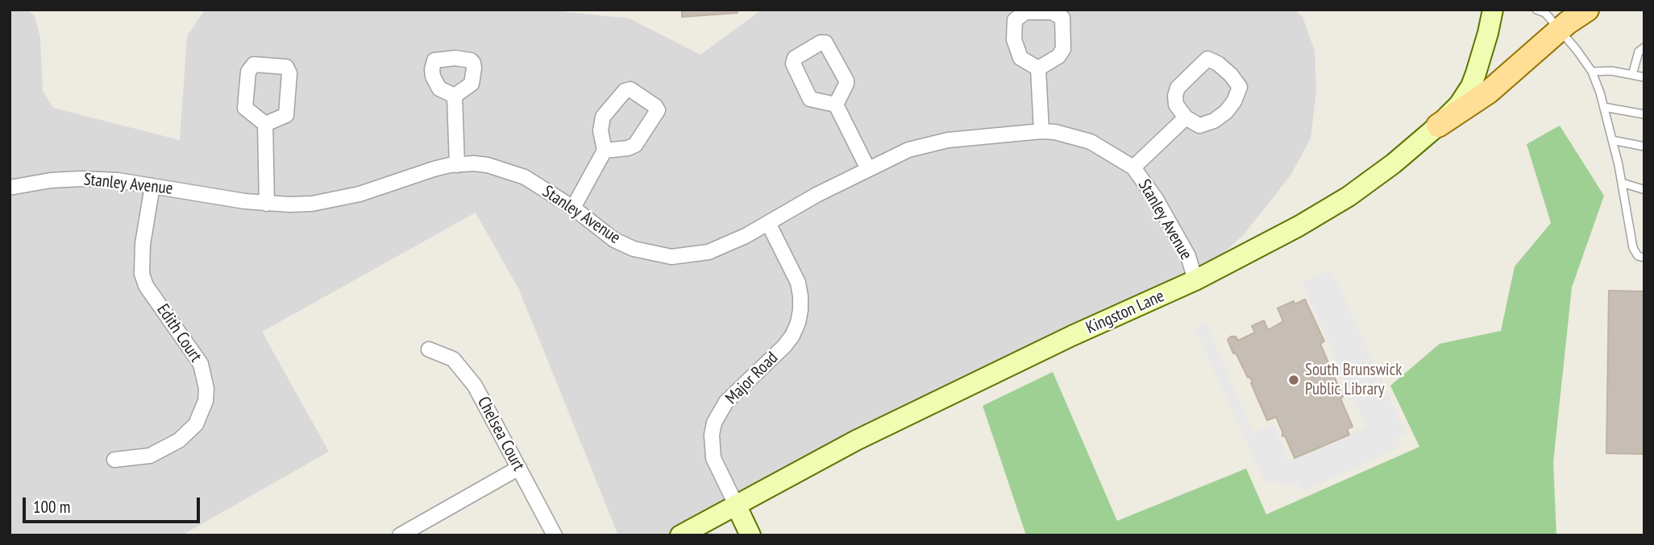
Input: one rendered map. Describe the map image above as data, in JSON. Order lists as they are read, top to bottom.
{
  "streets": {
    "street": [
      "Stanley Avenue",
      "Kingston Lane",
      "Edith Court",
      "Major Road",
      "Chelsea Court"
    ]
  },
  "crossings": [
    ["Stanley Avenue", "Kingston Lane"],
    ["Stanley Avenue", "Edith Court"],
    ["Stanley Avenue", "Major Road"],
    ["Kingston Lane", "Major Road"]
  ],
  "places": ["South Brunswick Public Library"],
  "scale_bar": "100 m"
}
